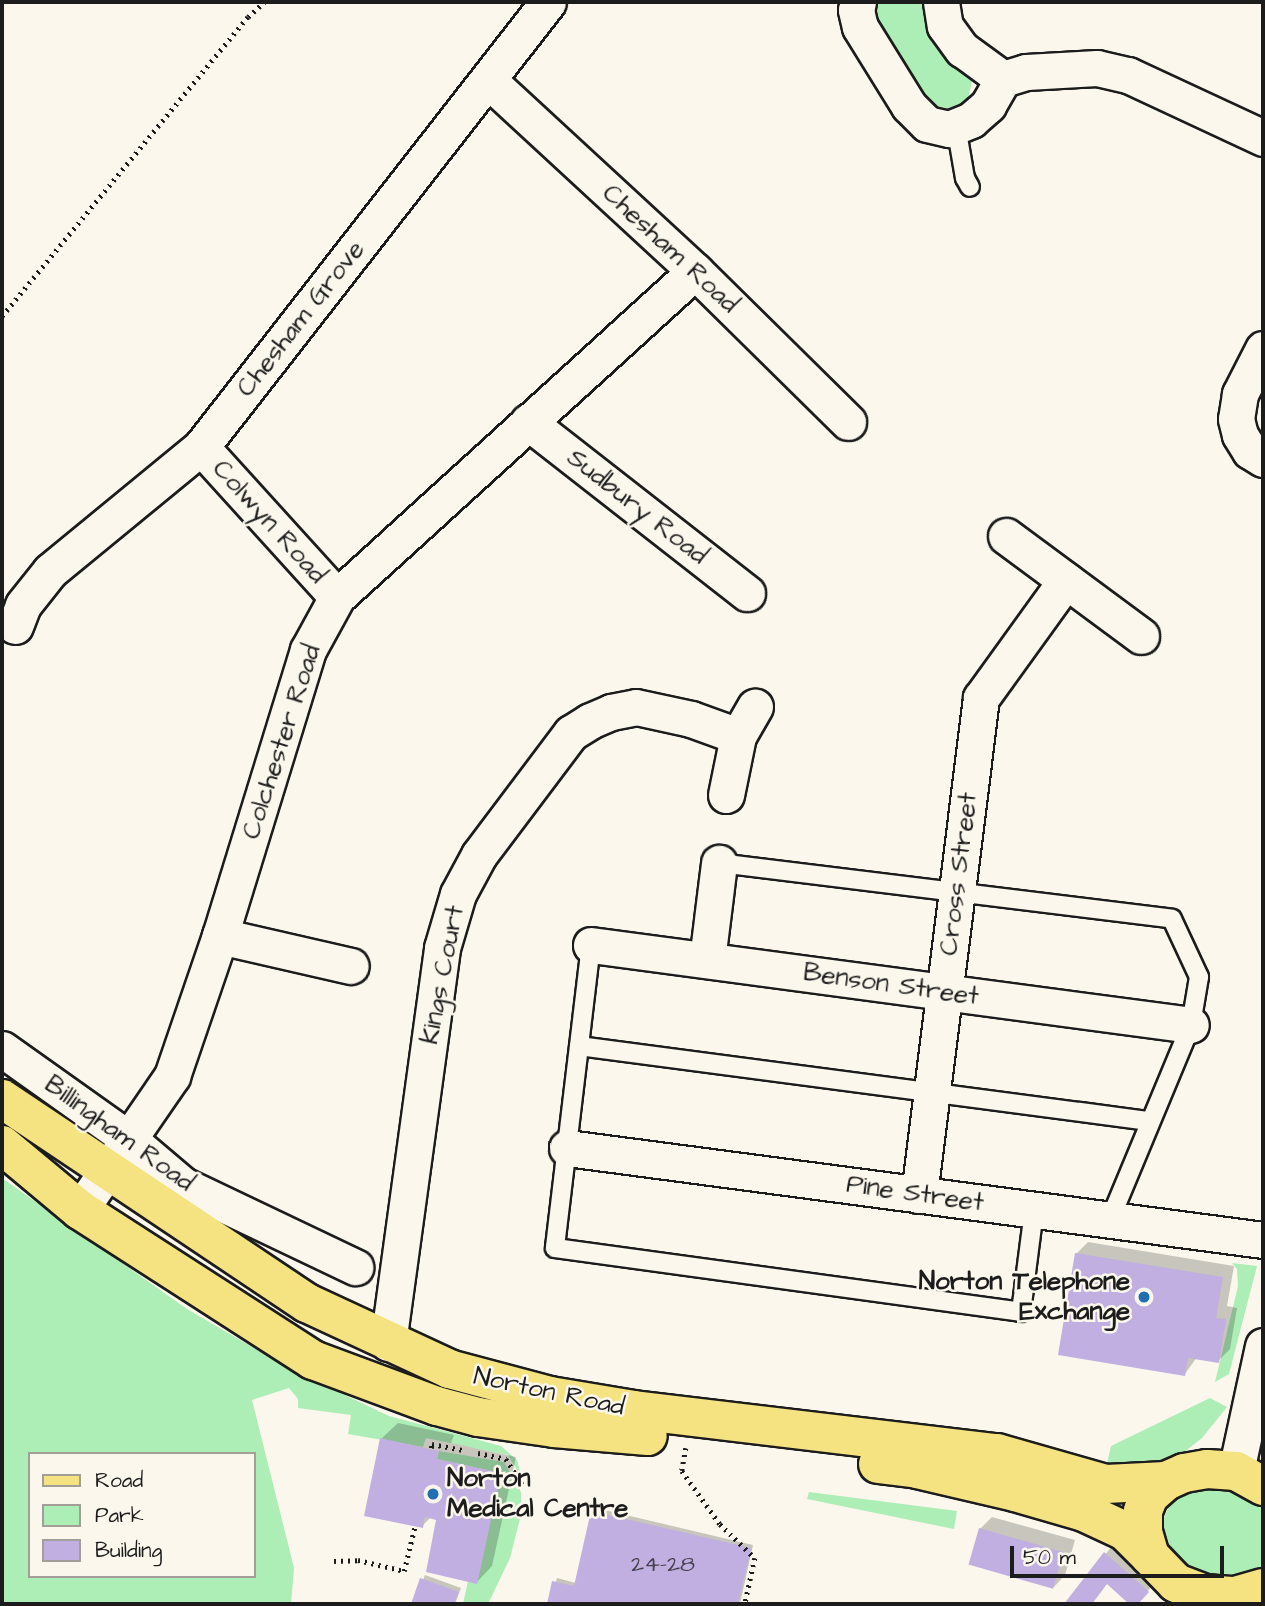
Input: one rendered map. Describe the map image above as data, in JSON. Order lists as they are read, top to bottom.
{
  "streets": {
    "main road": ["Norton Road"],
    "street": [
      "Chesham Road",
      "Chesham Grove",
      "Sudbury Road",
      "Colwyn Road",
      "Colchester Road",
      "Cross Street",
      "Kings Court",
      "Benson Street",
      "Billingham Road",
      "Pine Street"
    ]
  },
  "crossings": [
    ["Chesham Road", "Chesham Grove"],
    ["Chesham Road", "Colchester Road"],
    ["Chesham Grove", "Colwyn Road"],
    ["Sudbury Road", "Colchester Road"],
    ["Colwyn Road", "Colchester Road"],
    ["Colchester Road", "Billingham Road"],
    ["Colchester Road", "Norton Road"],
    ["Cross Street", "Benson Street"],
    ["Cross Street", "Pine Street"],
    ["Kings Court", "Norton Road"],
    ["Billingham Road", "Norton Road"]
  ],
  "places": ["Norton Telephone Exchange", "Norton Medical Centre"],
  "house_numbers": ["24-28"],
  "legend": ["Road", "Park", "Building"],
  "scale_bar": "50 m"
}
